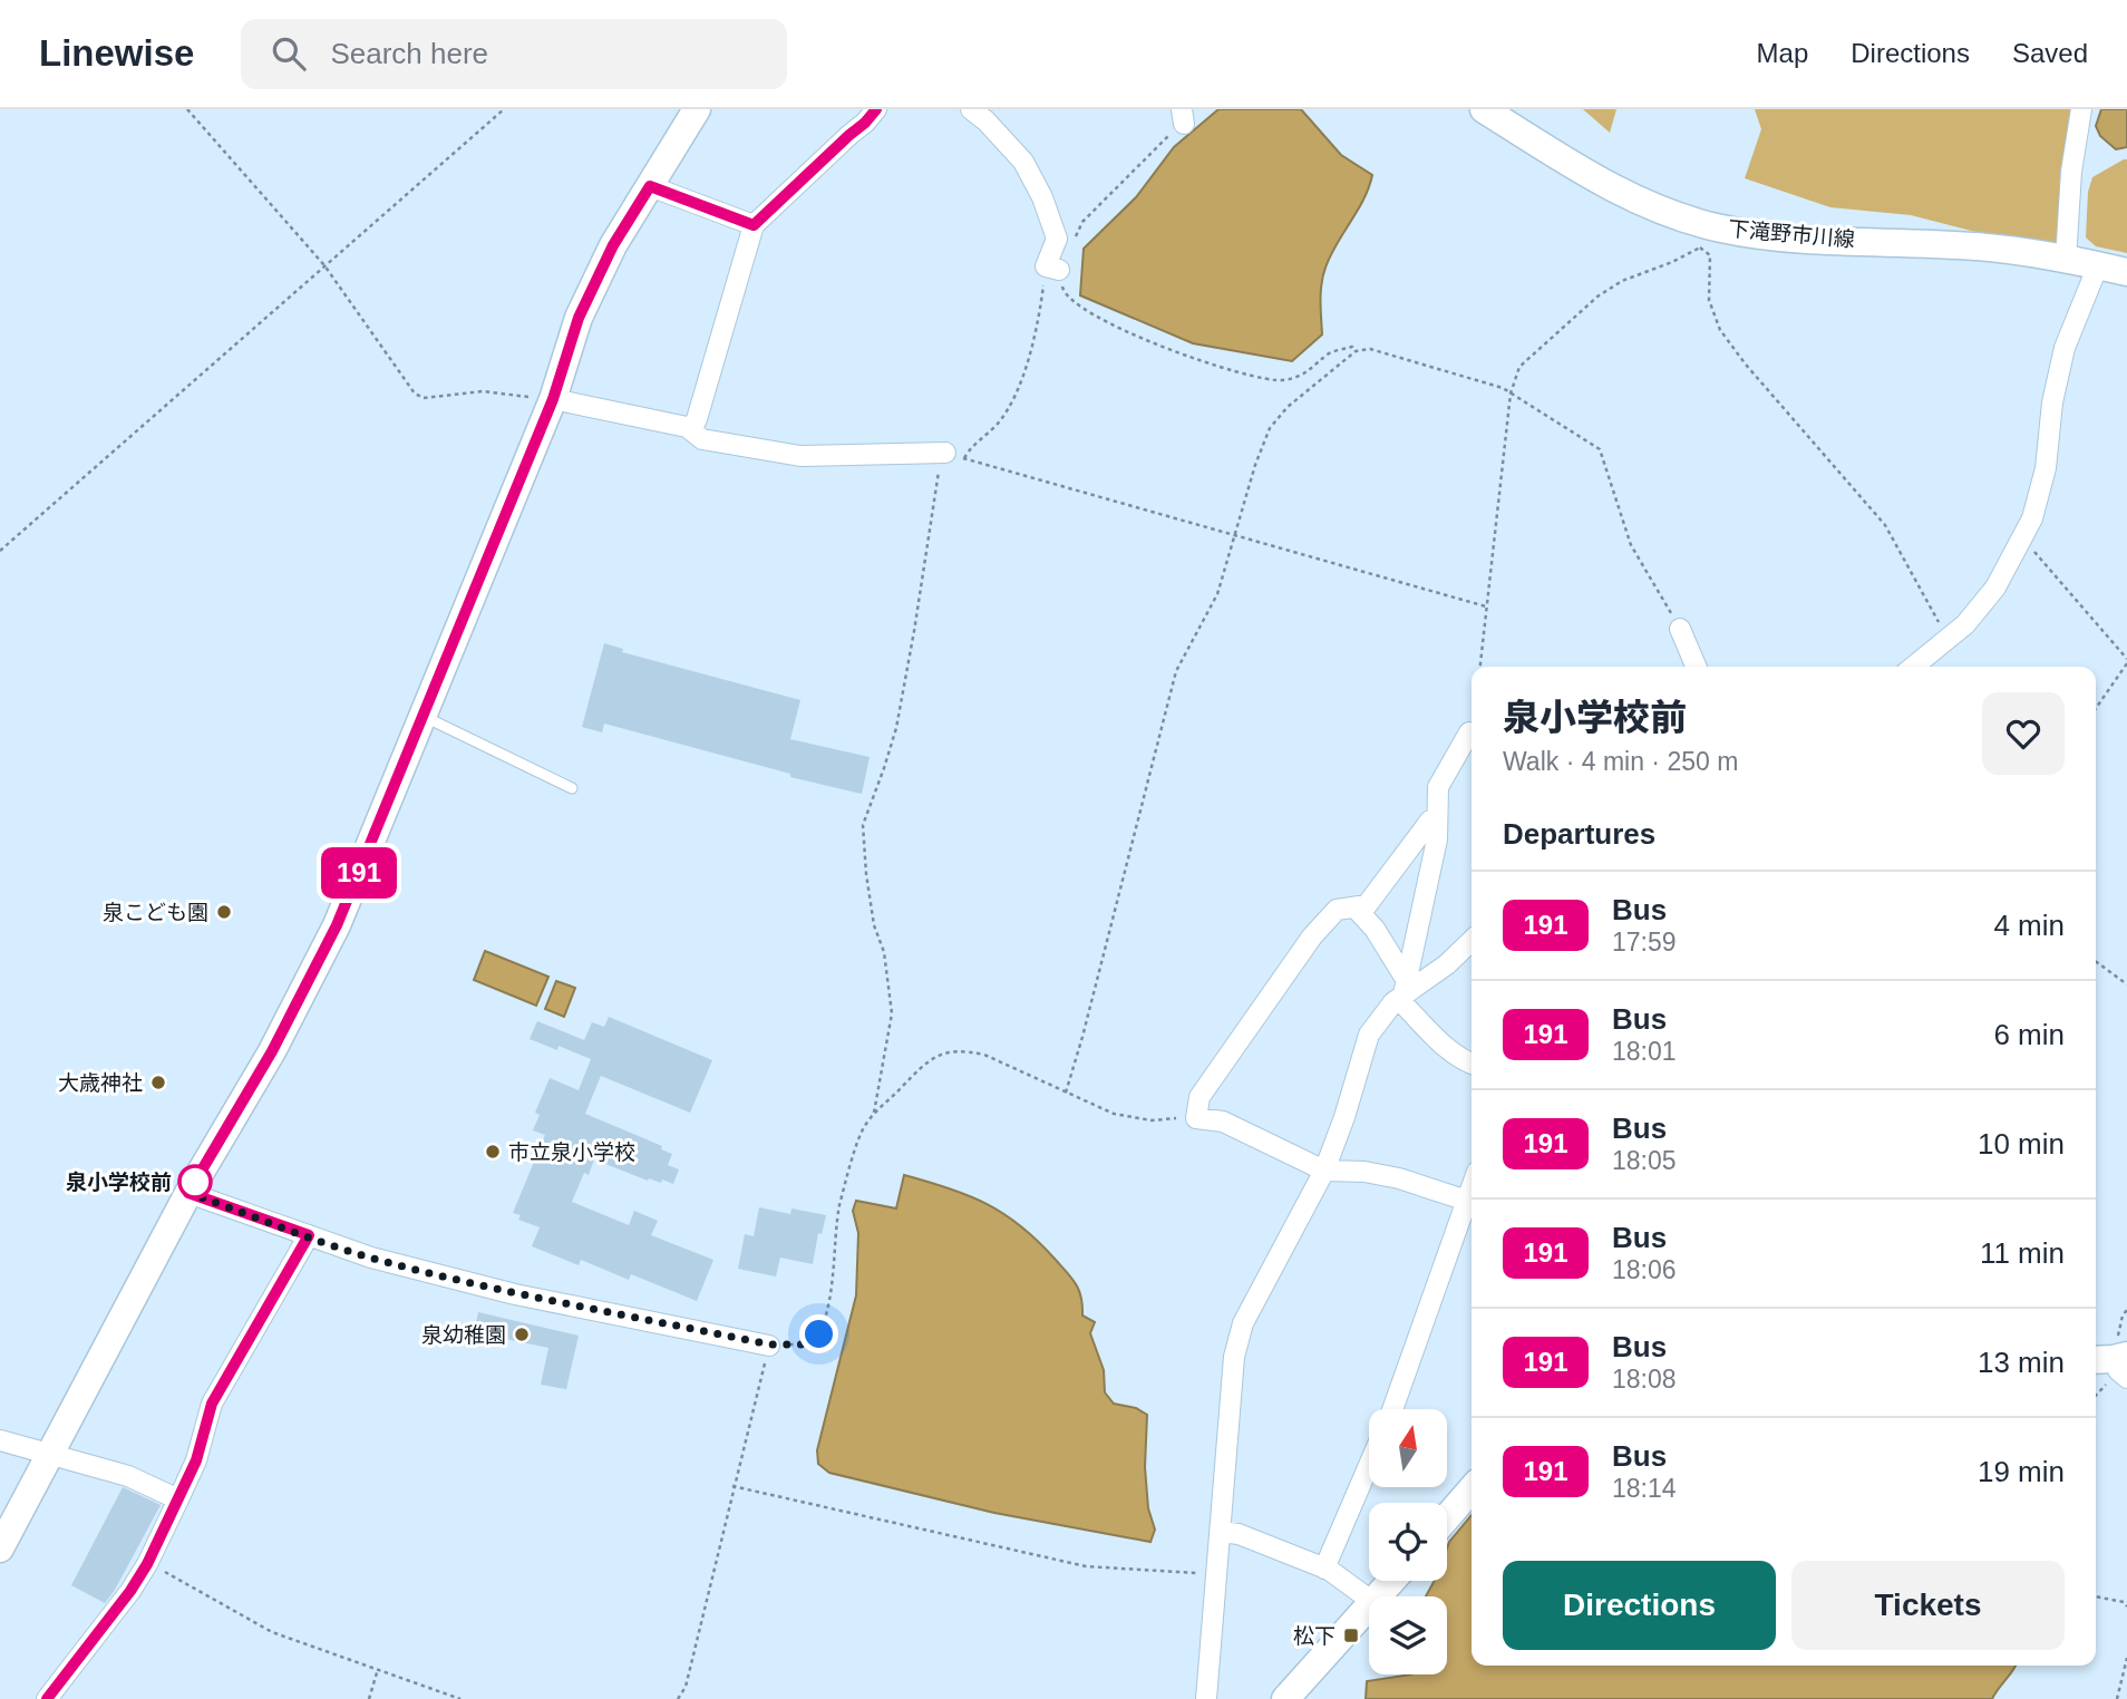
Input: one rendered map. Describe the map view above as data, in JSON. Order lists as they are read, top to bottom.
{
  "streets": {
    "street": ["下滝野市川線"]
  },
  "places": {
    "other": [
      "泉こども園",
      "大歳神社",
      "市立泉小学校",
      "泉小学校前",
      "泉幼稚園"
    ],
    "transit": ["松下"]
  },
  "lines": ["bus line 191"],
  "north": "top",
  "page": {
    "header": "Linewise",
    "search": "Search here",
    "nav": ["Map", "Directions", "Saved"],
    "on_map": "191",
    "heading": [
      ["泉小学校前", "Walk · 4 min · 250 m"],
      "Departures"
    ],
    "list": [
      {
        "mark": "191",
        "name": "Bus",
        "note": "17:59",
        "value": "4 min"
      },
      {
        "mark": "191",
        "name": "Bus",
        "note": "18:01",
        "value": "6 min"
      },
      {
        "mark": "191",
        "name": "Bus",
        "note": "18:05",
        "value": "10 min"
      },
      {
        "mark": "191",
        "name": "Bus",
        "note": "18:06",
        "value": "11 min"
      },
      {
        "mark": "191",
        "name": "Bus",
        "note": "18:08",
        "value": "13 min"
      },
      {
        "mark": "191",
        "name": "Bus",
        "note": "18:14",
        "value": "19 min"
      }
    ],
    "buttons": ["Directions", "Tickets"]
  }
}
